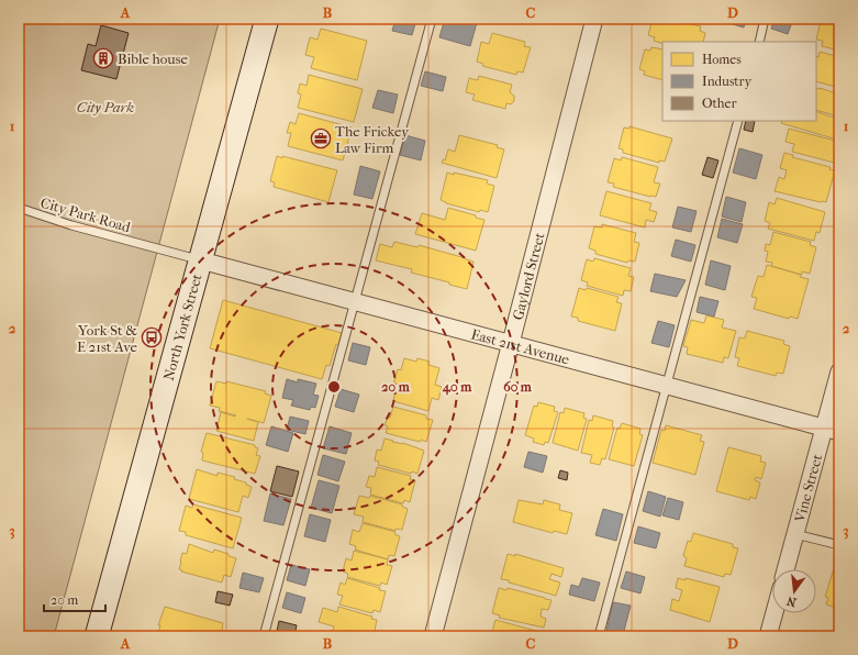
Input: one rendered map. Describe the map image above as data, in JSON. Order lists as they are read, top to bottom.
{
  "streets": {
    "main road": ["North York Street"],
    "street": ["Gaylord Street", "East 21st Avenue", "Vine Street"],
    "lane": ["City Park Road"]
  },
  "crossings": [
    ["City Park Road", "North York Street"],
    ["City Park Road", "East 21st Avenue"],
    ["Gaylord Street", "East 21st Avenue"],
    ["North York Street", "East 21st Avenue"],
    ["East 21st Avenue", "Vine Street"]
  ],
  "parks": ["City Park"],
  "places": {
    "building": ["Bible house"],
    "office": ["The Frickey Law Firm"],
    "bus stop": ["York St & E 21st Ave"]
  },
  "legend": ["Homes", "Industry", "Other"],
  "scale_bar": "20 m",
  "north": "bottom",
  "grid": {
    "columns": [
      "A",
      "B",
      "C",
      "D"
    ],
    "rows": ["1", "2", "3"]
  },
  "rings": ["20 m", "40 m", "60 m"]
}
